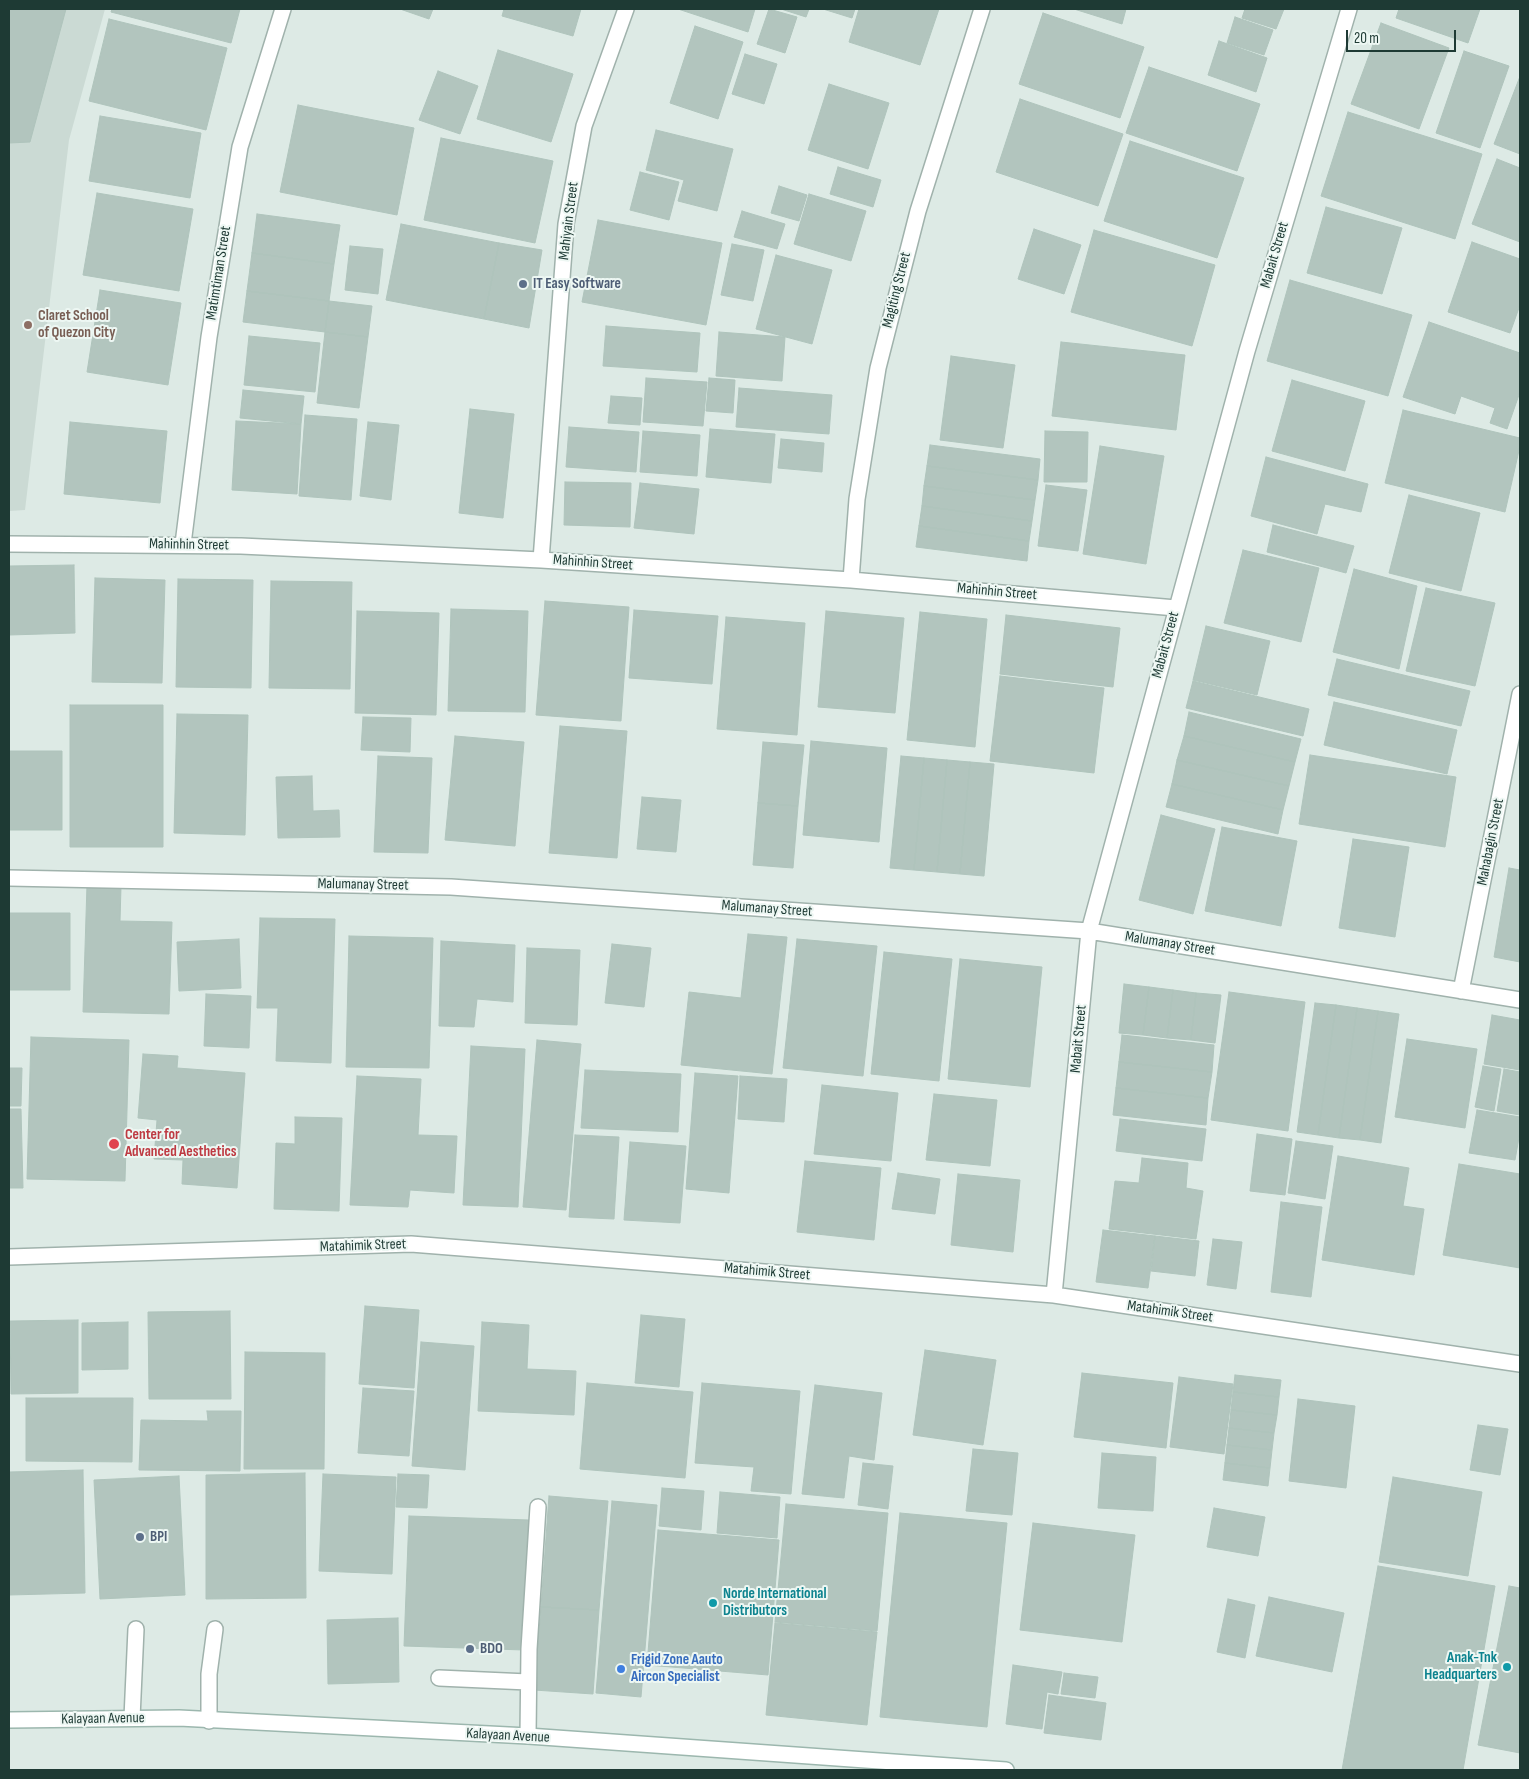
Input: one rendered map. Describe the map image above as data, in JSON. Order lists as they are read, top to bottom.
{
  "streets": {
    "street": [
      "Mahiyain Street",
      "Mabait Street",
      "Matimtiman Street",
      "Magiting Street",
      "Mahinhin Street",
      "Mahabagin Street",
      "Malumanay Street",
      "Matahimik Street",
      "Kalayaan Avenue"
    ]
  },
  "crossings": [
    ["Mahiyain Street", "Mahinhin Street"],
    ["Mabait Street", "Mahinhin Street"],
    ["Mabait Street", "Malumanay Street"],
    ["Mabait Street", "Matahimik Street"],
    ["Matimtiman Street", "Mahinhin Street"],
    ["Magiting Street", "Mahinhin Street"],
    ["Mahabagin Street", "Malumanay Street"]
  ],
  "places": [
    "IT Easy Software",
    "Claret School of Quezon City",
    "Center for Advanced Aesthetics",
    "BPI",
    "Norde International Distributors",
    "BDO",
    "Anak-Tnk Headquarters",
    "Frigid Zone Aauto Aircon Specialist"
  ],
  "scale_bar": "20 m"
}
